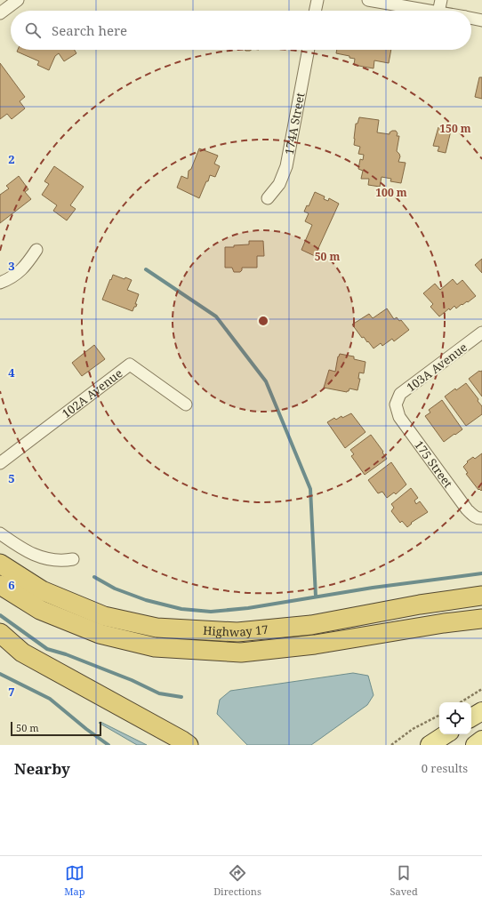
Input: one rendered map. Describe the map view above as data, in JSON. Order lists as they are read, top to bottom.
{
  "streets": {
    "highway": ["Highway 17"],
    "street": [
      "174A Street",
      "103A Avenue",
      "102A Avenue",
      "175 Street"
    ]
  },
  "crossings": [
    ["103A Avenue", "175 Street"]
  ],
  "scale_bar": "50 m",
  "page": {
    "search": "Search here",
    "scale": "50 m",
    "heading": ["Nearby", "0 results"],
    "nav": ["Map", "Directions", "Saved"]
  },
  "grid": {
    "rows": [
      "2",
      "3",
      "4",
      "5",
      "6",
      "7"
    ]
  },
  "rings": ["150 m", "100 m", "50 m"]
}
